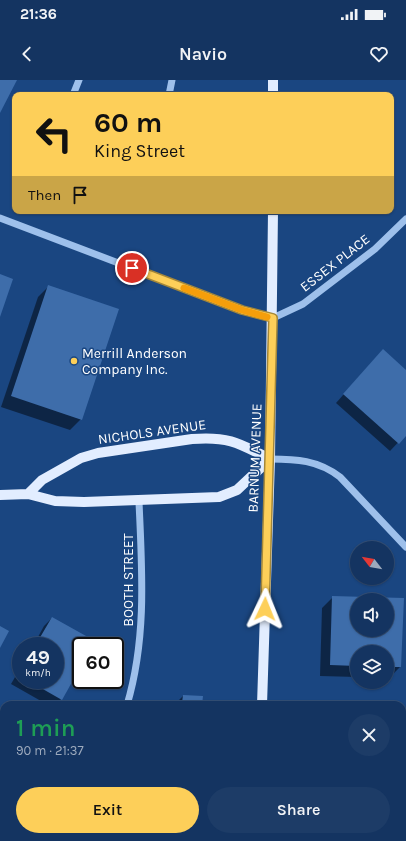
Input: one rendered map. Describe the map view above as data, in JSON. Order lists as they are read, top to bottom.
{
  "streets": {
    "main road": ["NICHOLS AVENUE", "BARNUM AVENUE"],
    "street": ["ESSEX PLACE", "BOOTH STREET"]
  },
  "crossings": [
    ["ESSEX PLACE", "BARNUM AVENUE"],
    ["NICHOLS AVENUE", "BARNUM AVENUE"]
  ],
  "places": ["Merrill Anderson Company Inc."],
  "north": "top left",
  "page": {
    "status": "21:36",
    "header": "Navio",
    "turn": ["60 m", "King Street"],
    "then": "Then",
    "speed": "49 km/h",
    "limit": "60",
    "heading": ["1 min", "90 m · 21:37"],
    "buttons": ["Exit", "Share"]
  }
}
